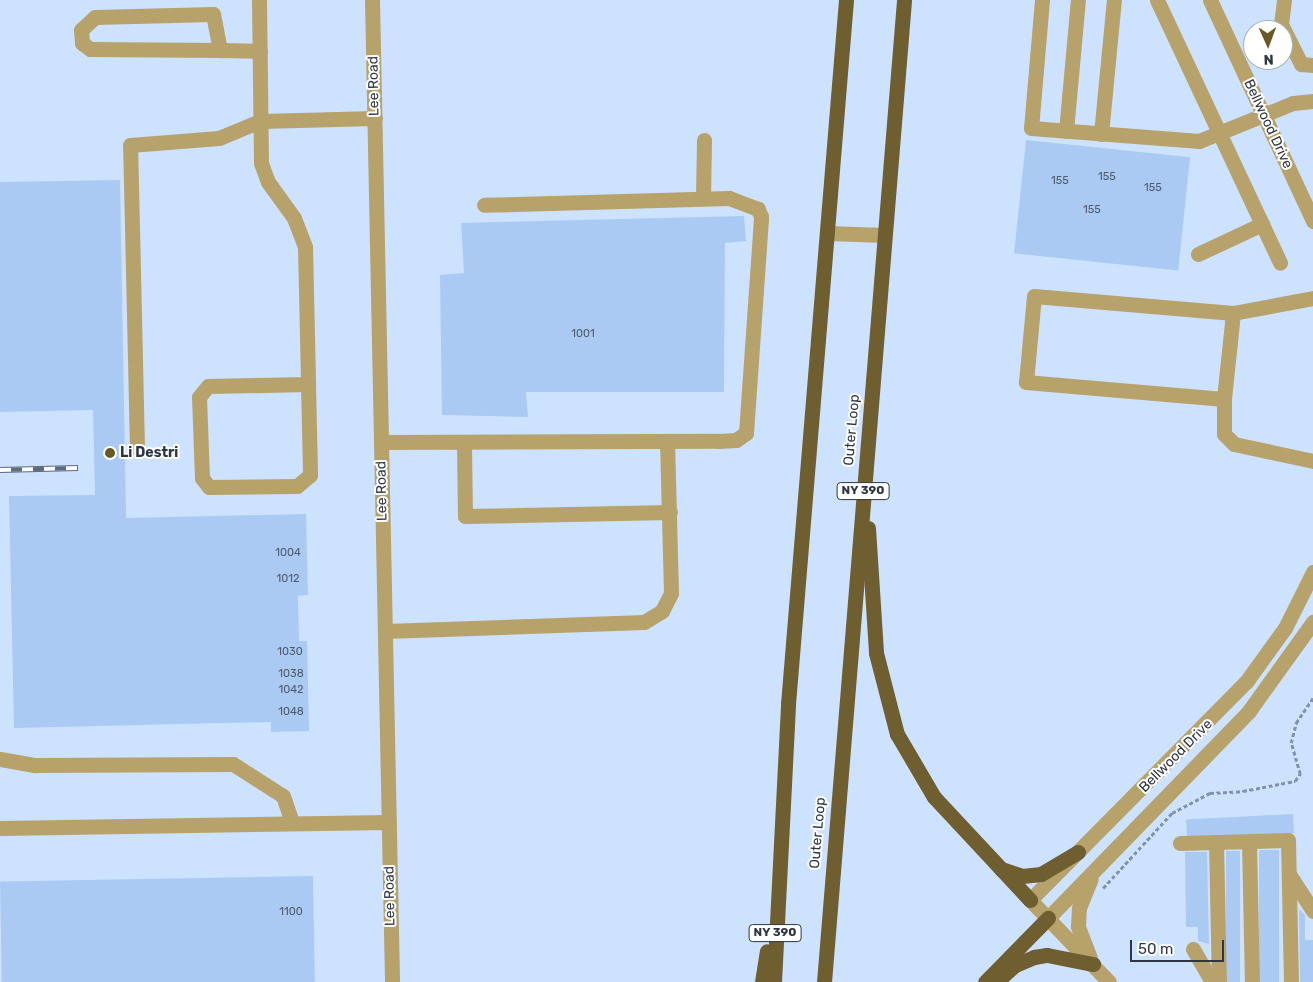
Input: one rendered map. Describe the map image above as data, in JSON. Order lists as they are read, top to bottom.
{
  "streets": {
    "highway": ["Outer Loop", "NY 390"],
    "street": ["Lee Road", "Bellwood Drive"]
  },
  "places": ["Li Destri"],
  "house_numbers": [
    "155",
    "155",
    "155",
    "155",
    "1001",
    "1004",
    "1012",
    "1030",
    "1038",
    "1042",
    "1048",
    "1100"
  ],
  "scale_bar": "50 m",
  "north": "bottom"
}
